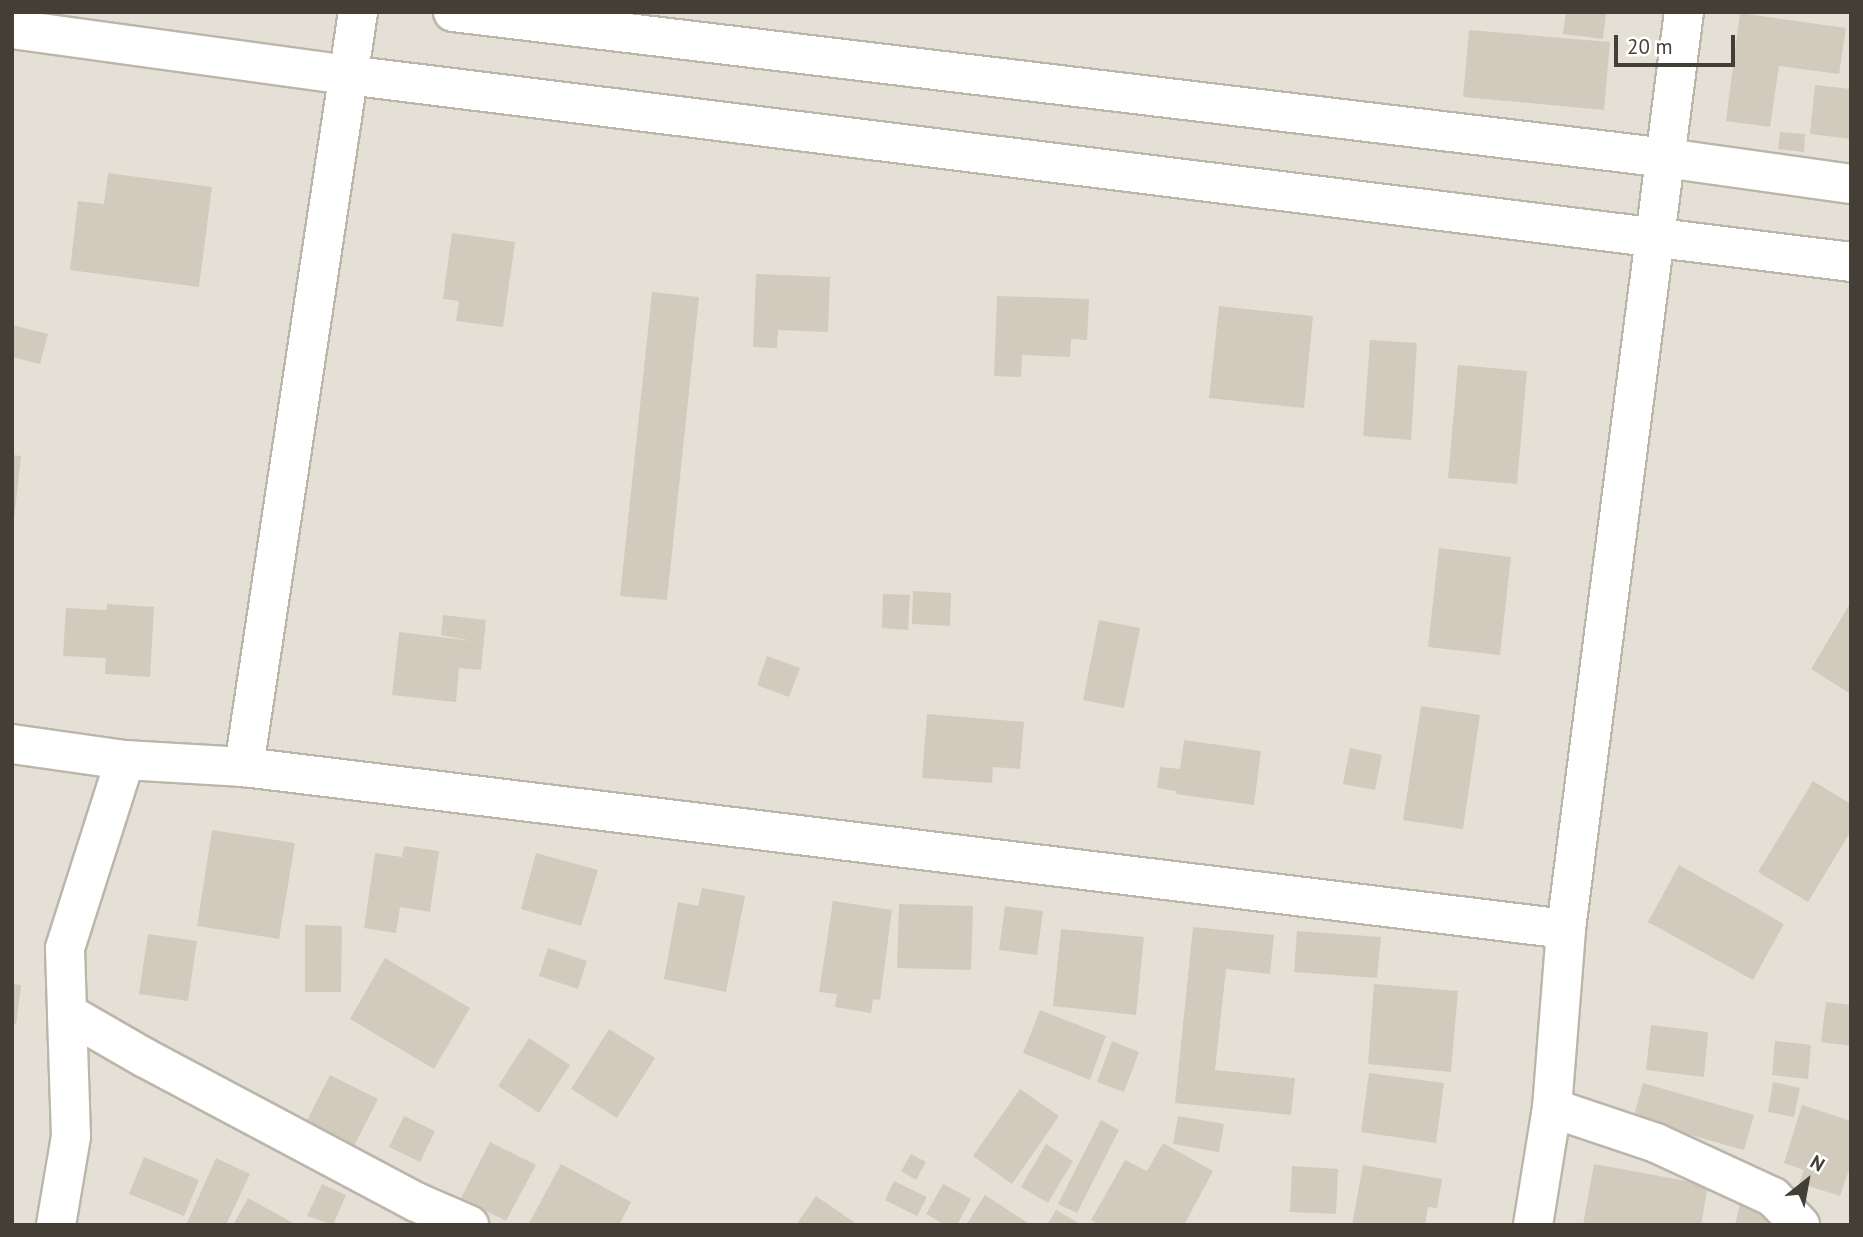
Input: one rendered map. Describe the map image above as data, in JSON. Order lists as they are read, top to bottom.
{
  "scale_bar": "20 m",
  "north": "top right"
}
